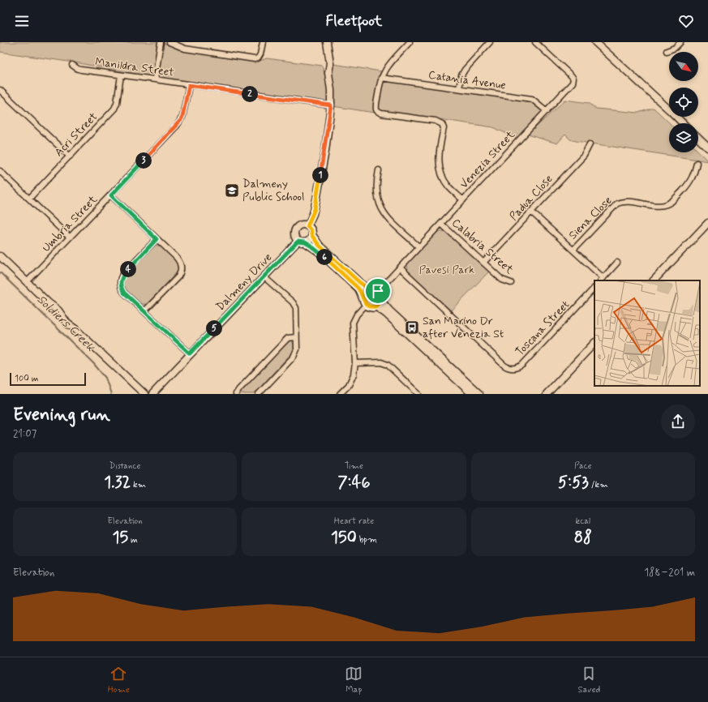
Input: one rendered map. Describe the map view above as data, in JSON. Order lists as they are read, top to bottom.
{
  "streets": {
    "street": [
      "Manildra Street",
      "Catania Avenue",
      "Acri Street",
      "Venezia Street",
      "Padua Close",
      "Siena Close",
      "Umbria Street",
      "Calabria Street",
      "Dalmeny Drive",
      "Toscana Street"
    ]
  },
  "crossings": [
    ["Manildra Street", "Acri Street"],
    ["Manildra Street", "Umbria Street"],
    ["Catania Avenue", "Venezia Street"],
    ["Venezia Street", "Calabria Street"],
    ["Venezia Street", "Toscana Street"],
    ["Padua Close", "Calabria Street"]
  ],
  "water": ["Soldiers Creek"],
  "parks": ["Pavesi Park"],
  "places": {
    "school or university": ["Dalmeny Public School"],
    "bus stop": ["San Marino Dr after Venezia St"]
  },
  "scale_bar": "100 m",
  "north": "bottom right",
  "page": {
    "header": "Fleetfoot",
    "pins": [
      "2",
      "3",
      "1",
      "6",
      "4",
      "5"
    ],
    "scale": "100 m",
    "heading": ["Evening run", "21:07"],
    "stats": [
      ["Distance", "1.32 km"],
      ["Time", "7:46"],
      ["Pace", "5:53 /km"],
      ["Elevation", "15 m"],
      ["Heart rate", "150 bpm"],
      ["kcal", "88"]
    ],
    "chart": ["Elevation", "188–201 m"],
    "tabs": ["Home", "Map", "Saved"]
  }
}
